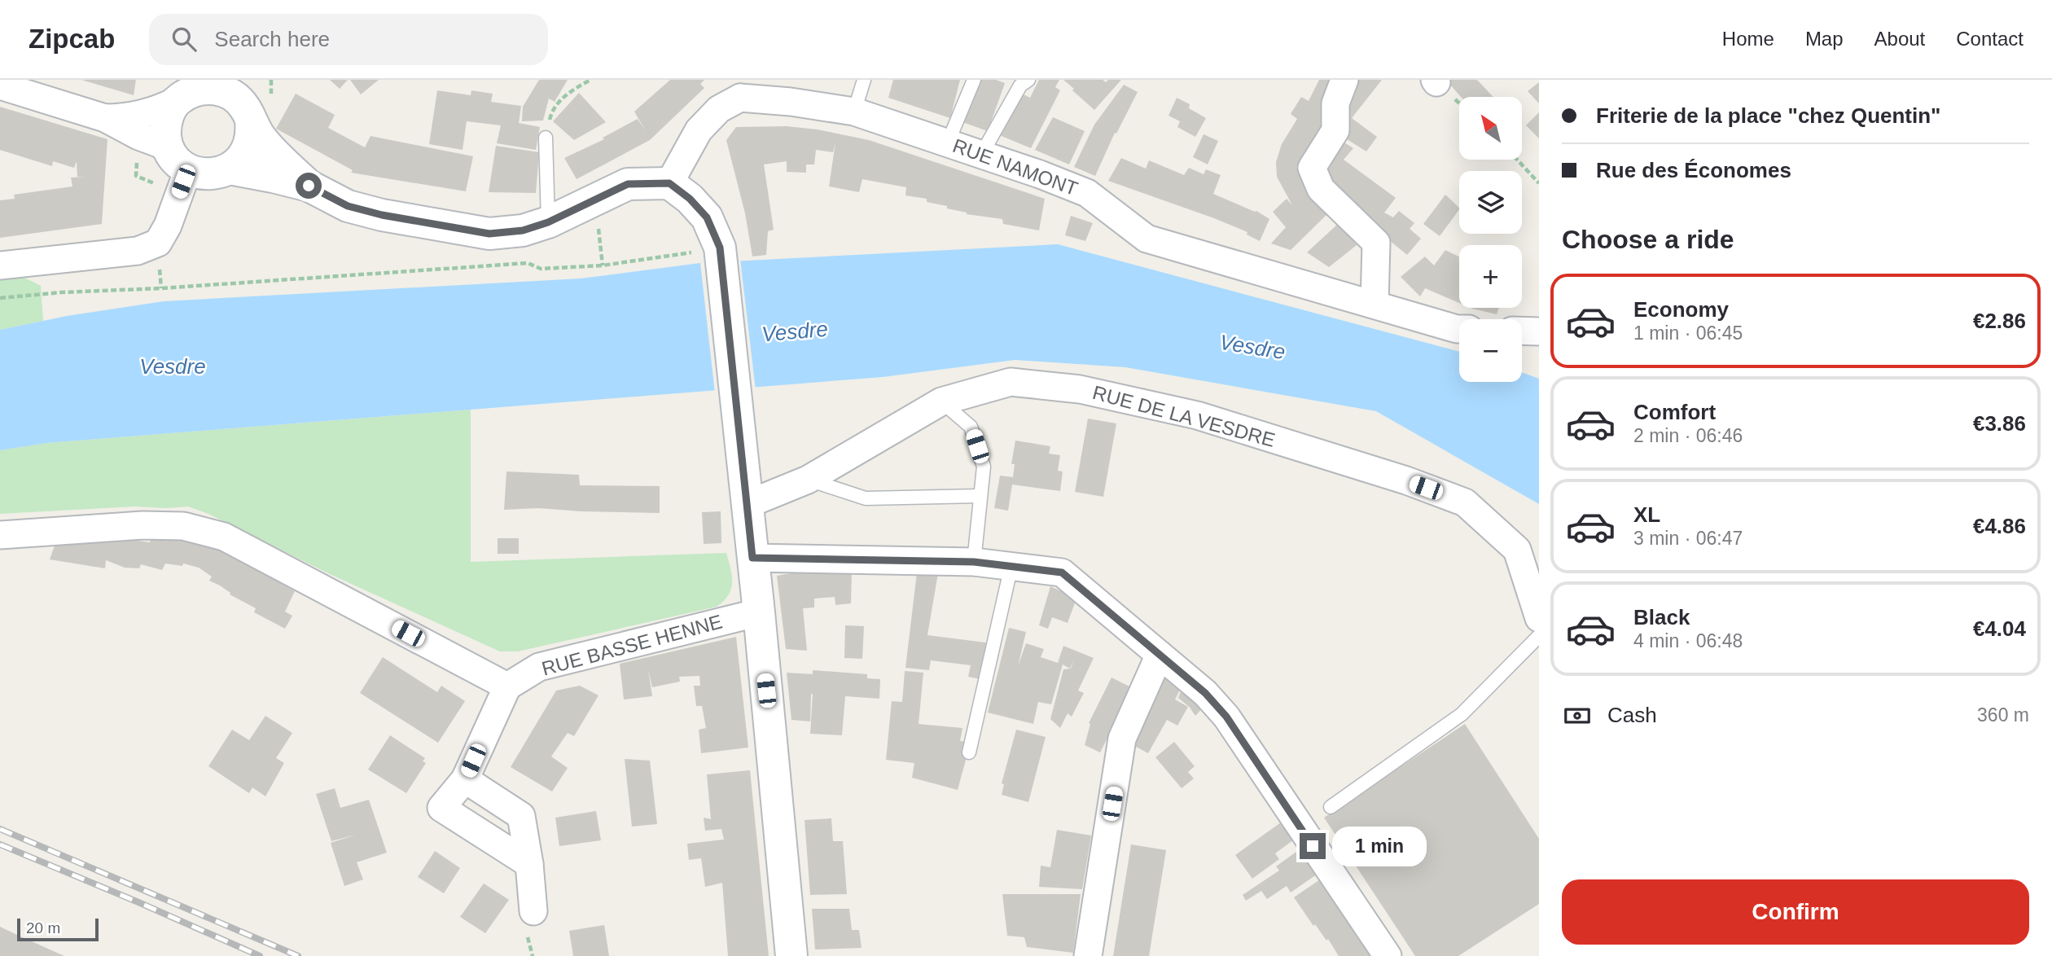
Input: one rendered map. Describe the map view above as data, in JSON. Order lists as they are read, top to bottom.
{
  "streets": {
    "street": ["RUE NAMONT", "RUE DE LA VESDRE", "RUE BASSE HENNE"]
  },
  "water": ["Vesdre"],
  "scale_bar": "20 m",
  "north": "top left",
  "page": {
    "header": "Zipcab",
    "search": "Search here",
    "nav": [
      "Home",
      "Map",
      "About",
      "Contact"
    ],
    "banner": ["Friterie de la place \"chez Quentin\"", "Rue des Économes"],
    "map_buttons": ["+", "−"],
    "heading": "Choose a ride",
    "list": [
      {
        "name": "Economy",
        "note": "1 min · 06:45",
        "value": "€2.86"
      },
      {
        "name": "Comfort",
        "note": "2 min · 06:46",
        "value": "€3.86"
      },
      {
        "name": "XL",
        "note": "3 min · 06:47",
        "value": "€4.86"
      },
      {
        "name": "Black",
        "note": "4 min · 06:48",
        "value": "€4.04"
      }
    ],
    "pay": ["Cash", "360 m"],
    "bubble": "1 min",
    "buttons": "Confirm",
    "scale": "20 m"
  }
}
